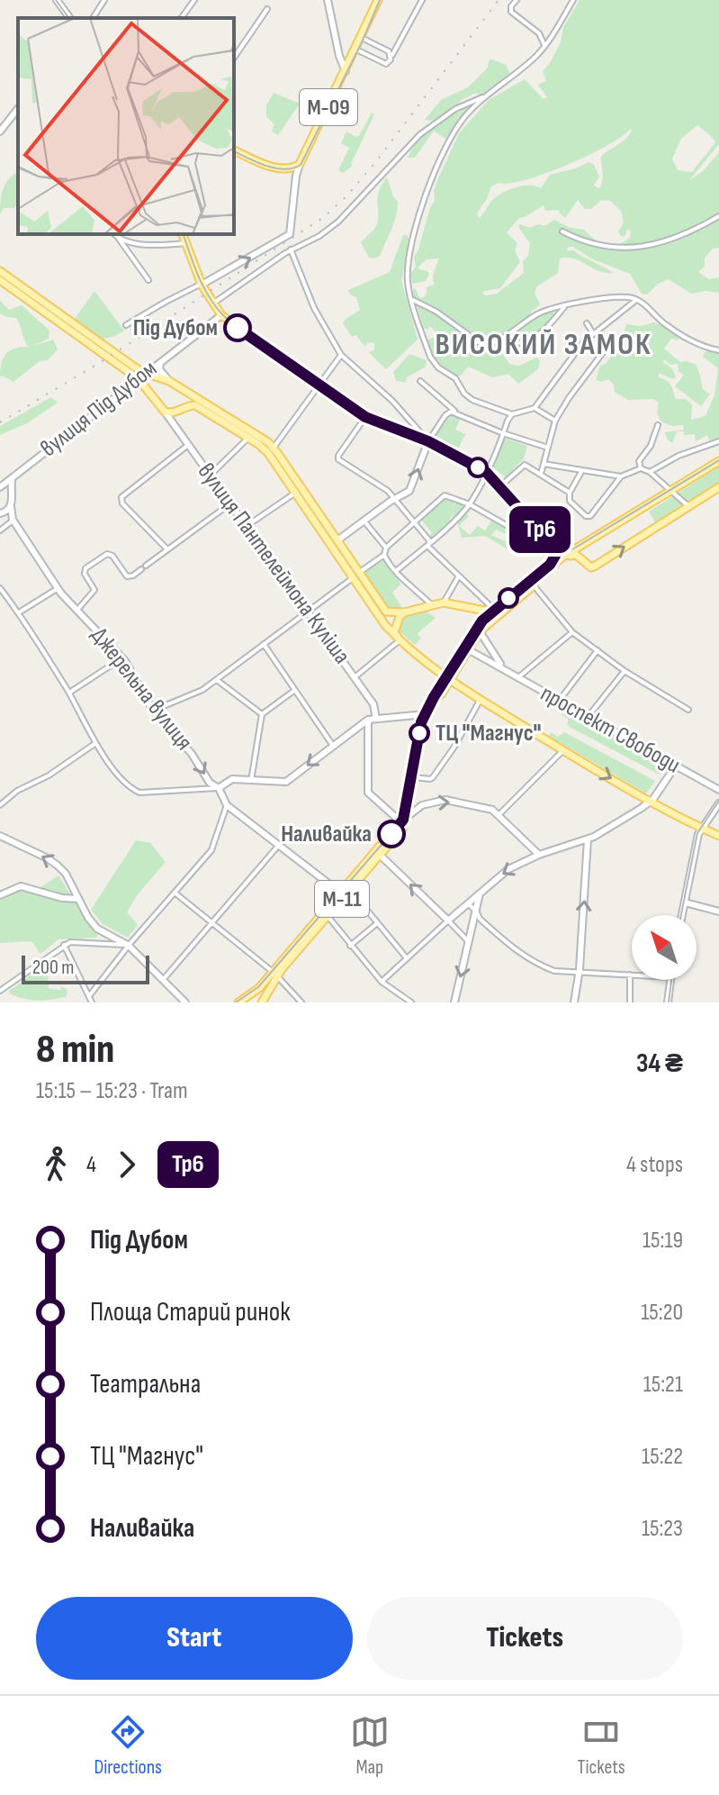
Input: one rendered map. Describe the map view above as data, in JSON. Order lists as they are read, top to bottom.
{
  "streets": {
    "main road": ["М-09", "проспект Свободи", "М-11"],
    "street": ["вулиця Під Дубом", "вулиця Пантелеймона Куліша", "Джерельна вулиця"]
  },
  "districts": ["ВИСОКИЙ ЗАМОК"],
  "places": ["Під Дубом", "ТЦ \"Магнус\"", "Наливайка"],
  "lines": ["tram line Тр6"],
  "scale_bar": "200 m",
  "north": "top left",
  "page": {
    "on_map": "Тр6",
    "scale": "200 m",
    "heading": ["8 min", "15:15 – 15:23 · Tram", "34 ₴"],
    "legs": ["4", "Тр6", "4 stops"],
    "list": [
      {
        "name": "Під Дубом",
        "value": "15:19"
      },
      {
        "name": "Площа Старий ринок",
        "value": "15:20"
      },
      {
        "name": "Театральна",
        "value": "15:21"
      },
      {
        "name": "ТЦ \"Магнус\"",
        "value": "15:22"
      },
      {
        "name": "Наливайка",
        "value": "15:23"
      }
    ],
    "buttons": ["Start", "Tickets"],
    "tabs": ["Directions", "Map", "Tickets"]
  }
}
